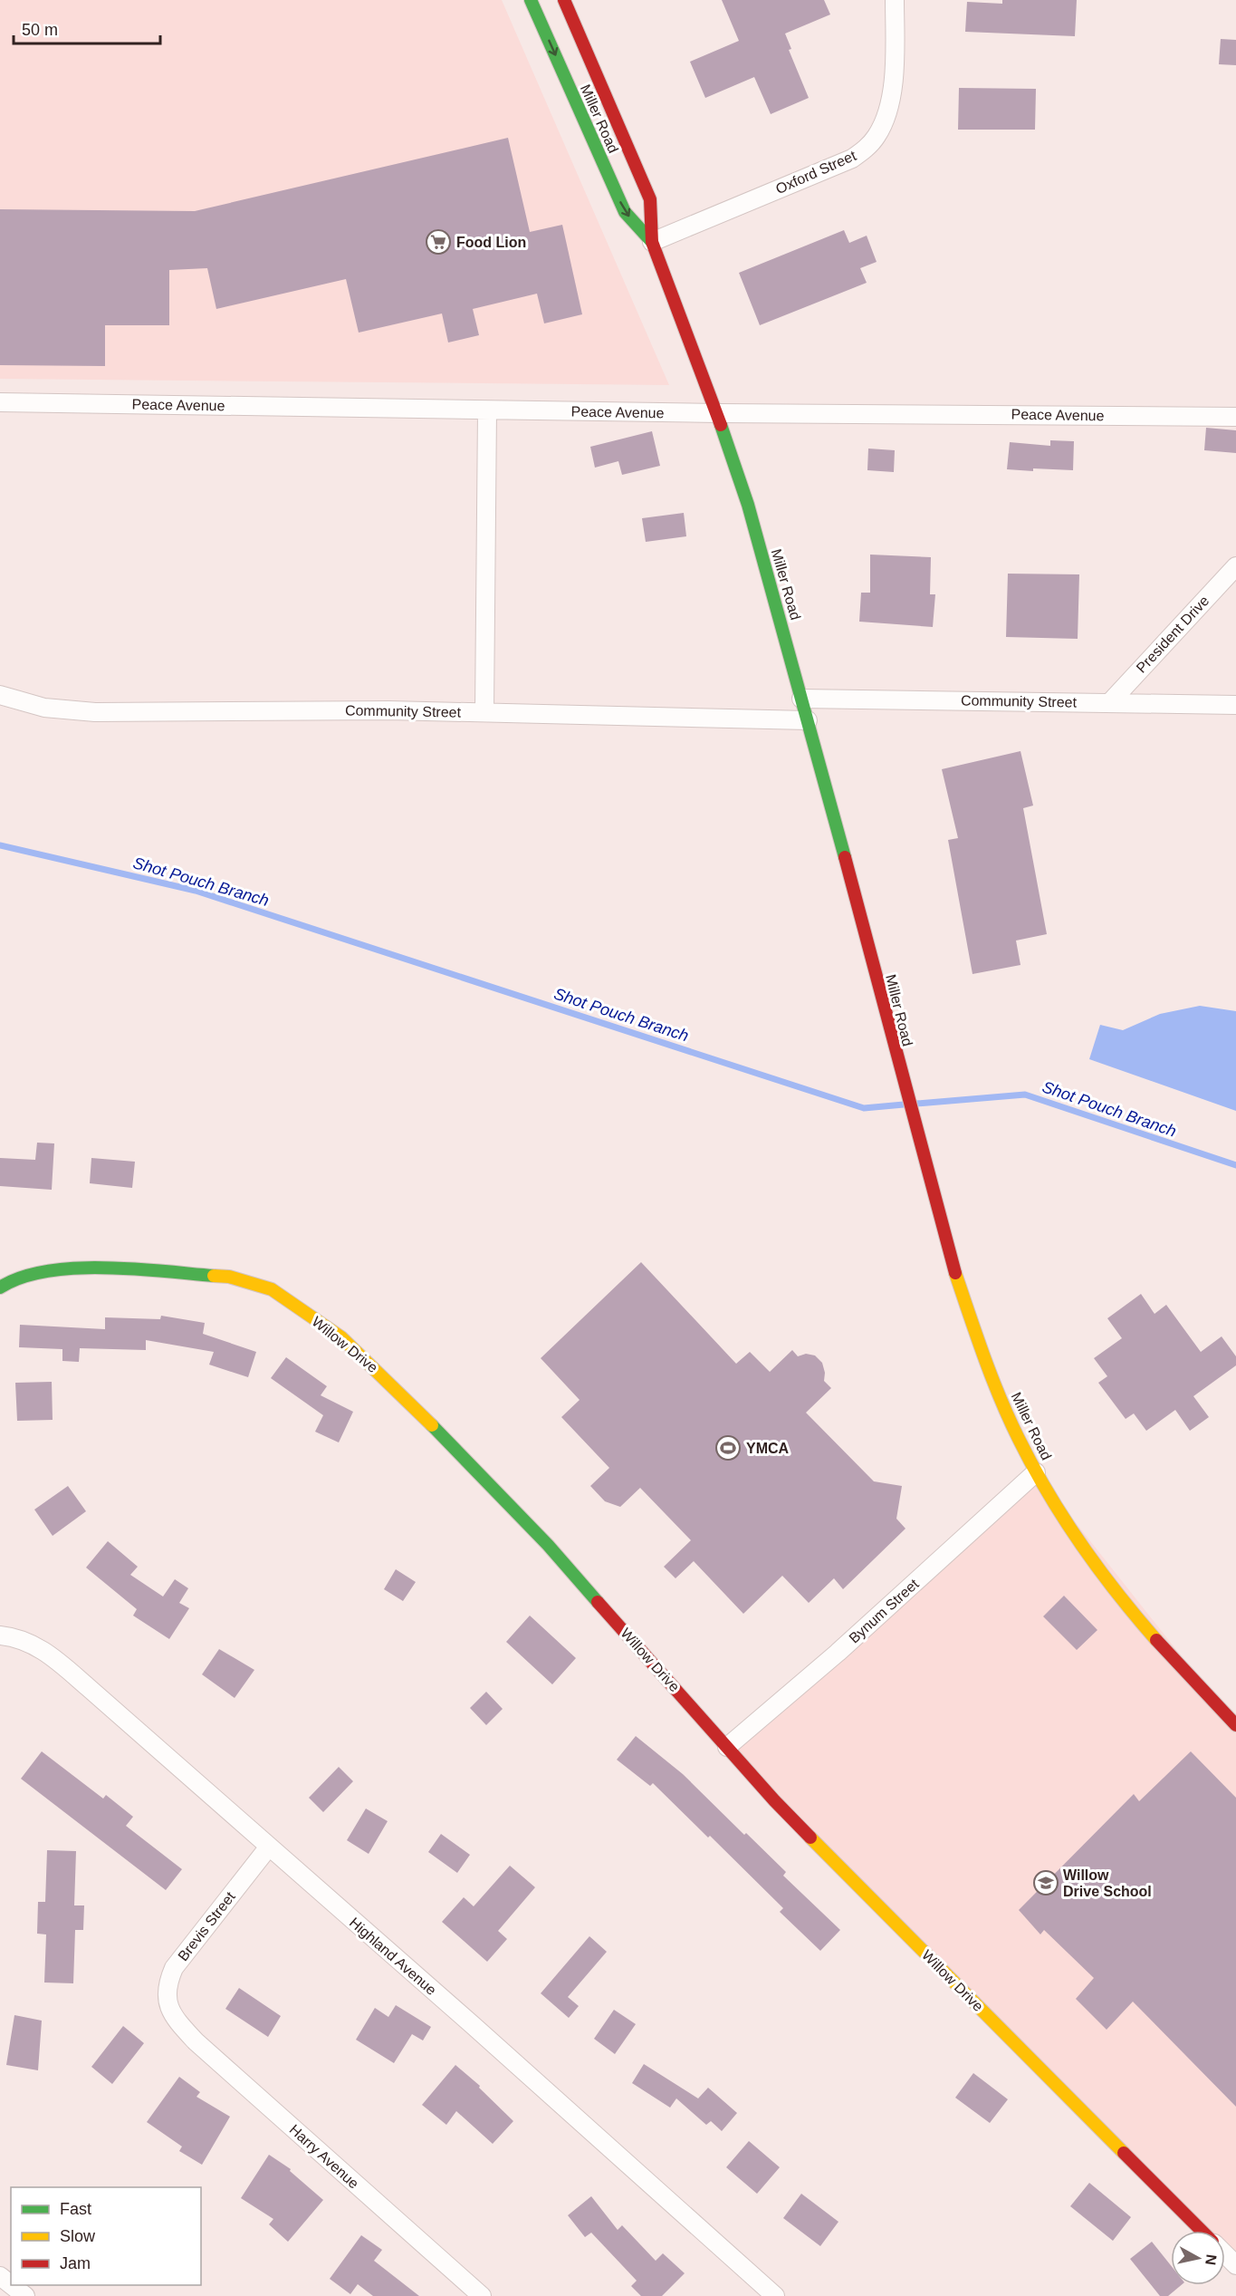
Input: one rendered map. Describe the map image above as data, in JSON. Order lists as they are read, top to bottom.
{
  "streets": {
    "main road": ["Miller Road", "Willow Drive"],
    "street": [
      "Oxford Street",
      "Peace Avenue",
      "President Drive",
      "Community Street",
      "Bynum Street",
      "Brevis Street",
      "Highland Avenue",
      "Harry Avenue"
    ]
  },
  "crossings": [
    ["Miller Road", "Oxford Street"],
    ["Miller Road", "Peace Avenue"],
    ["Miller Road", "Community Street"],
    ["Miller Road", "Bynum Street"],
    ["President Drive", "Community Street"],
    ["Willow Drive", "Bynum Street"],
    ["Brevis Street", "Highland Avenue"],
    ["Brevis Street", "Harry Avenue"]
  ],
  "water": ["Shot Pouch Branch"],
  "places": {
    "supermarket": ["Food Lion"],
    "sports": ["YMCA"],
    "school or university": ["Willow Drive School"]
  },
  "legend": ["Fast", "Slow", "Jam"],
  "scale_bar": "50 m",
  "north": "right"
}
